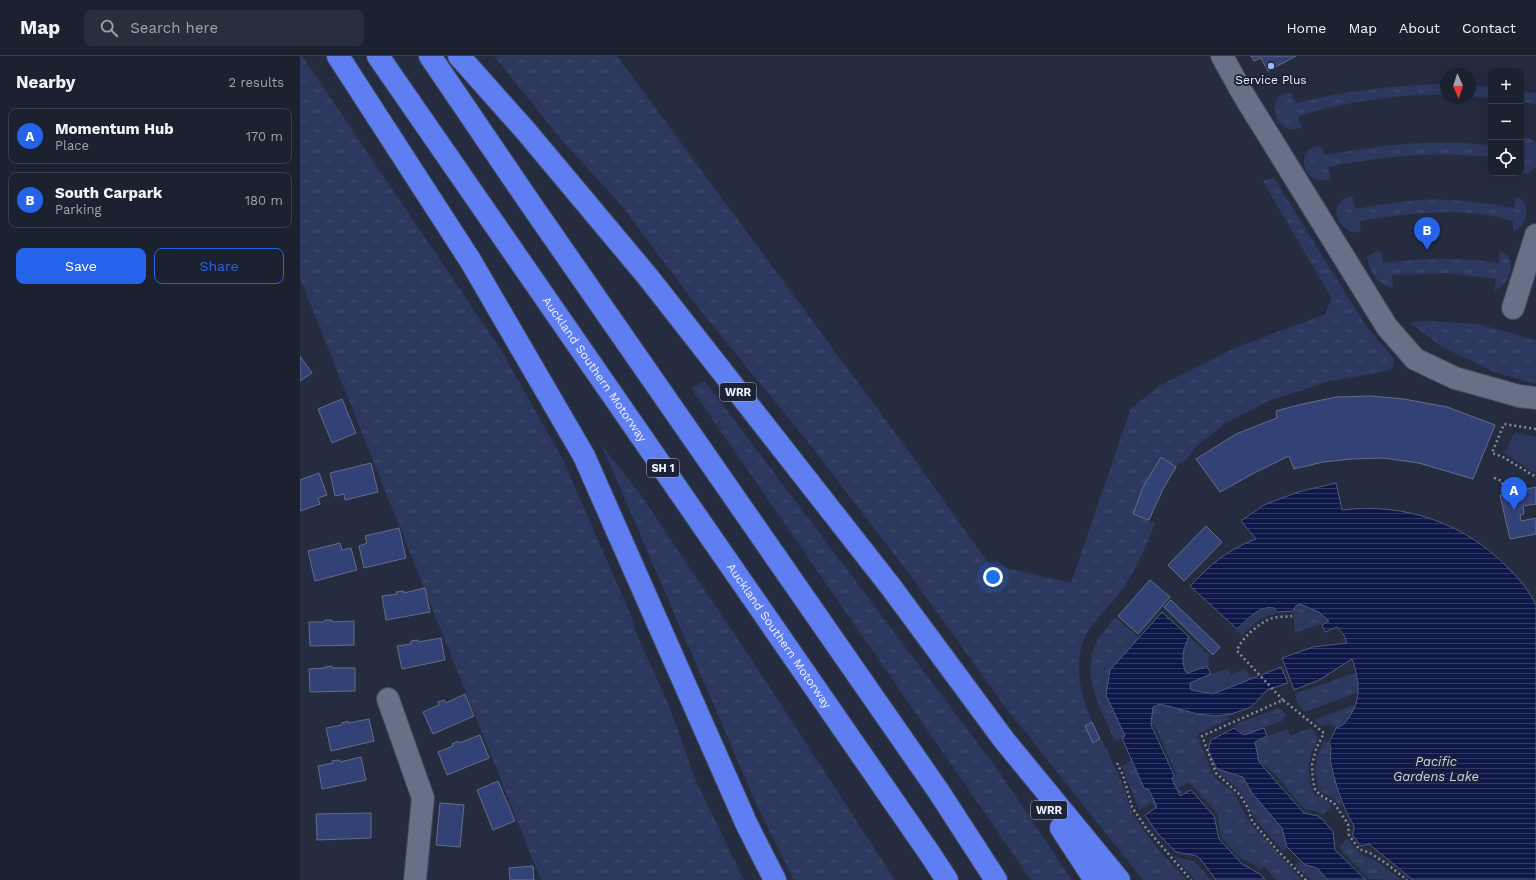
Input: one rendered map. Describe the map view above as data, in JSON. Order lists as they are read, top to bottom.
{
  "streets": {
    "highway": ["Auckland Southern Motorway", "WRR", "SH 1"]
  },
  "water": ["Pacific Gardens Lake"],
  "places": ["Service Plus"],
  "north": "bottom",
  "page": {
    "header": "Map",
    "search": "Search here",
    "nav": [
      "Home",
      "Map",
      "About",
      "Contact"
    ],
    "heading": ["Nearby", "2 results"],
    "map_buttons": ["+", "−"],
    "list": [
      {
        "mark": "A",
        "name": "Momentum Hub",
        "note": "Place",
        "value": "170 m"
      },
      {
        "mark": "B",
        "name": "South Carpark",
        "note": "Parking",
        "value": "180 m"
      }
    ],
    "pins": ["B", "A"],
    "buttons": ["Save", "Share"]
  }
}
